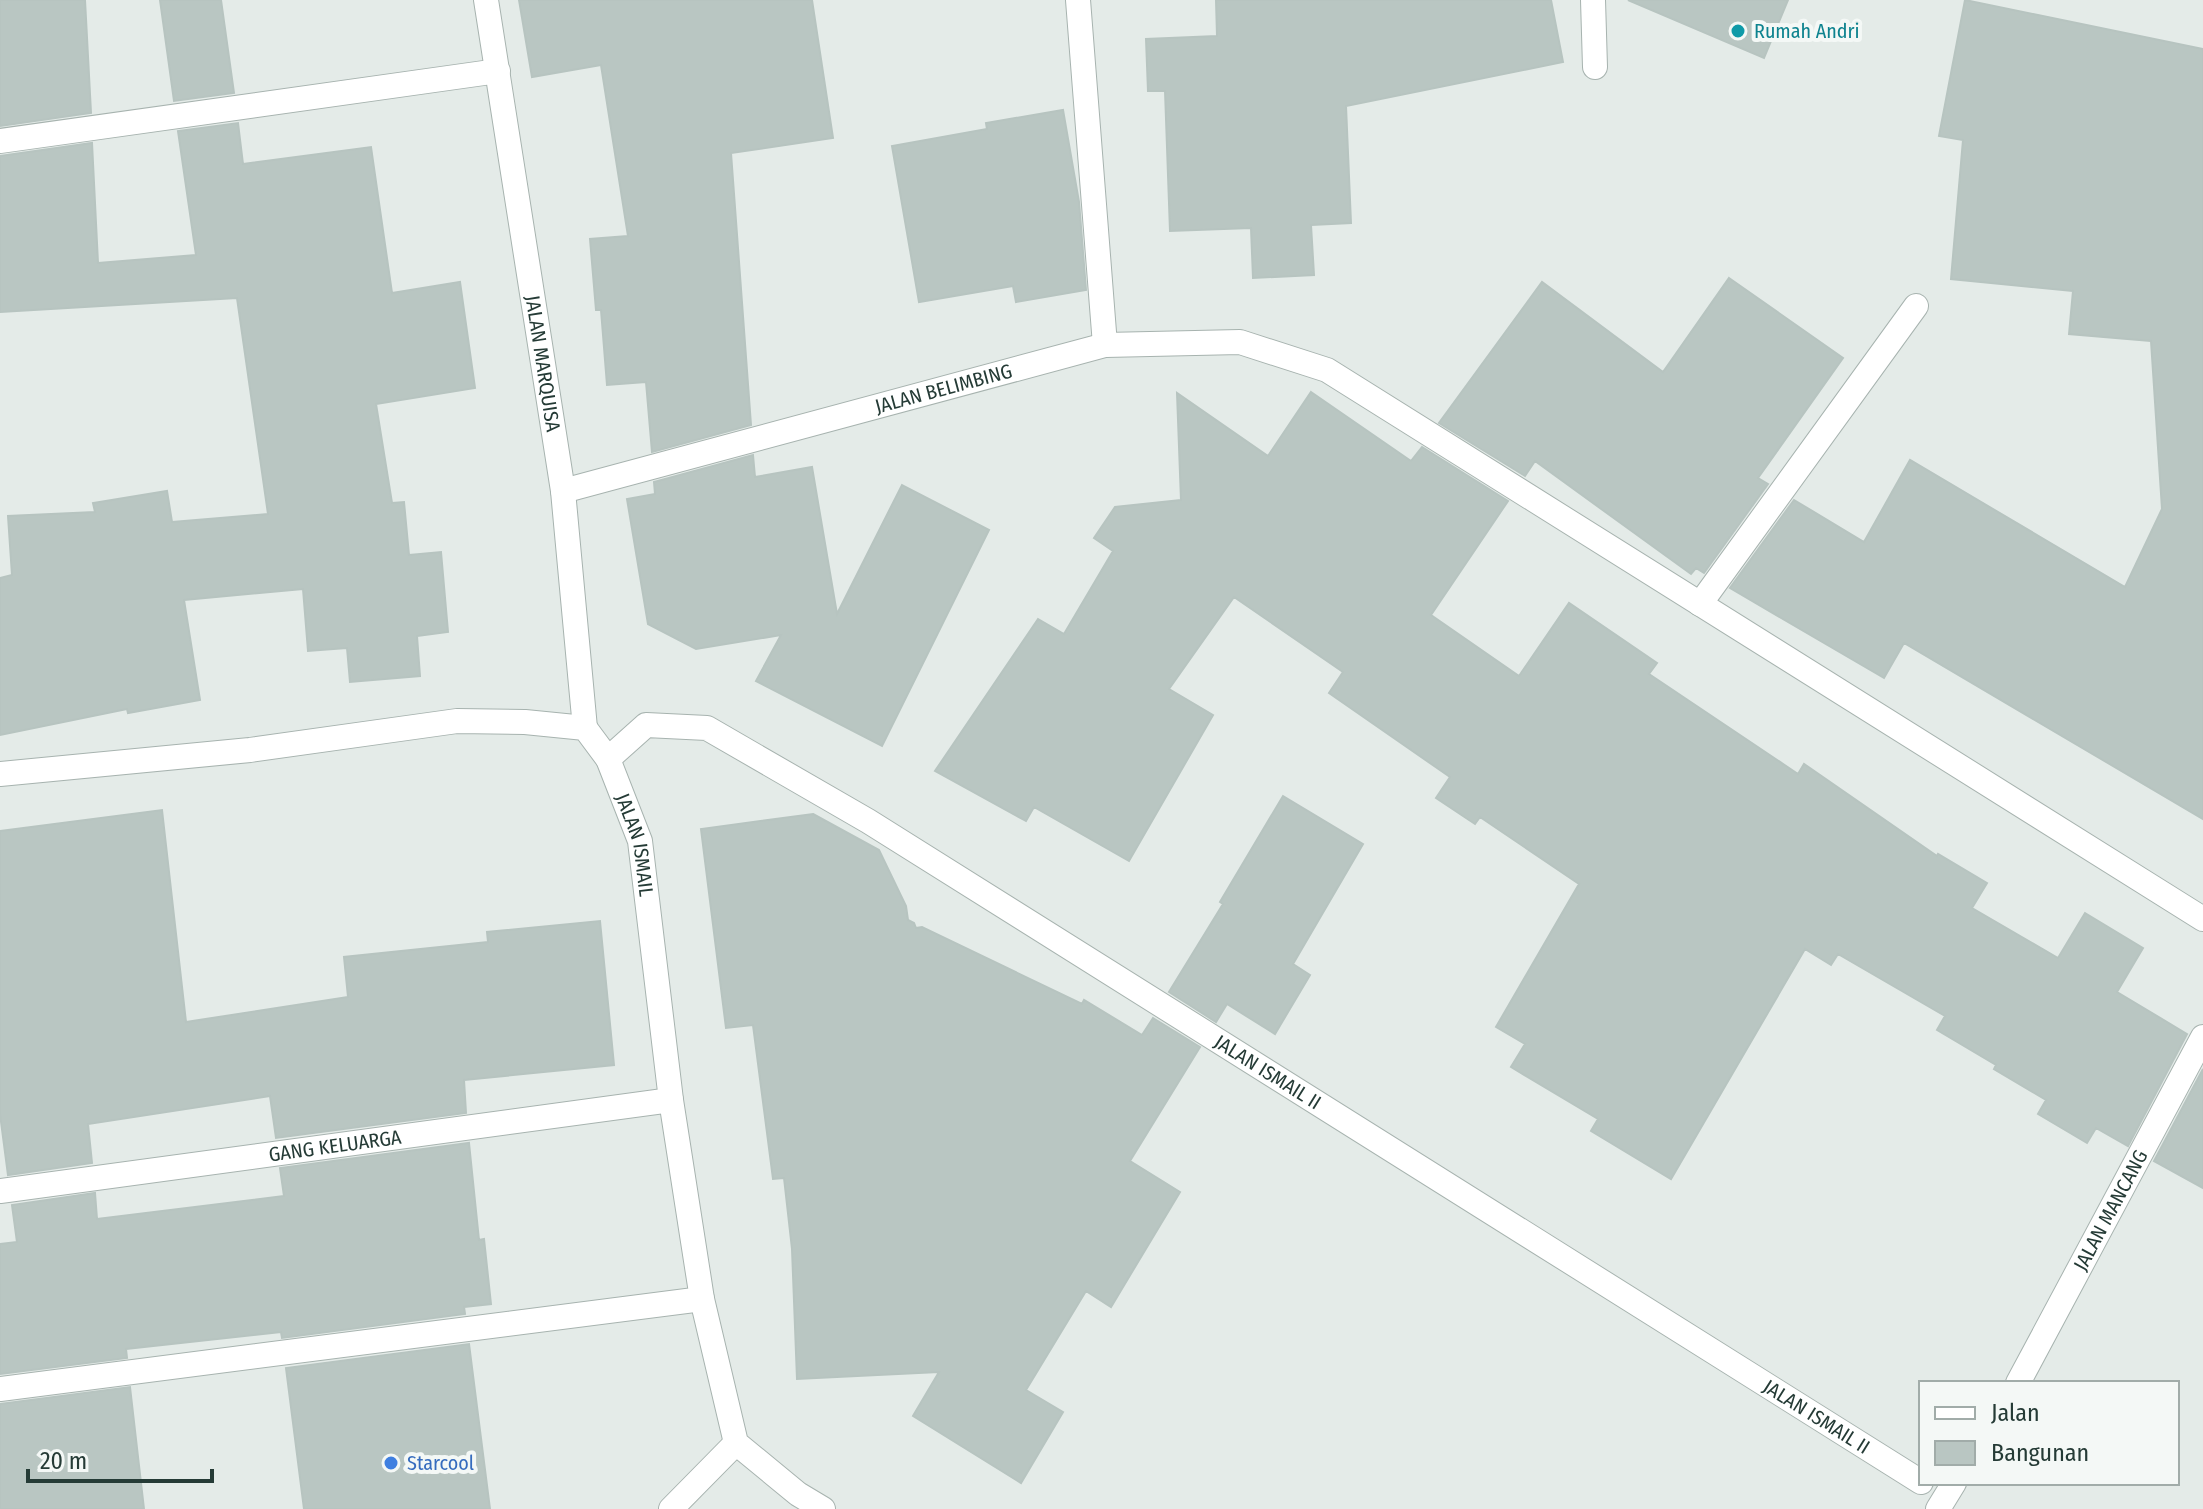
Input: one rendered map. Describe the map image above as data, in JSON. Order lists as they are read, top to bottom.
{
  "streets": {
    "street": [
      "JALAN MARQUISA",
      "JALAN BELIMBING",
      "JALAN ISMAIL",
      "JALAN ISMAIL II",
      "GANG KELUARGA",
      "JALAN MANCANG"
    ]
  },
  "crossings": [
    ["JALAN MARQUISA", "JALAN BELIMBING"],
    ["JALAN MARQUISA", "JALAN ISMAIL"],
    ["JALAN ISMAIL", "JALAN ISMAIL II"],
    ["JALAN ISMAIL", "GANG KELUARGA"]
  ],
  "places": ["Rumah Andri", "Starcool"],
  "legend": ["Jalan", "Bangunan"],
  "scale_bar": "20 m"
}
